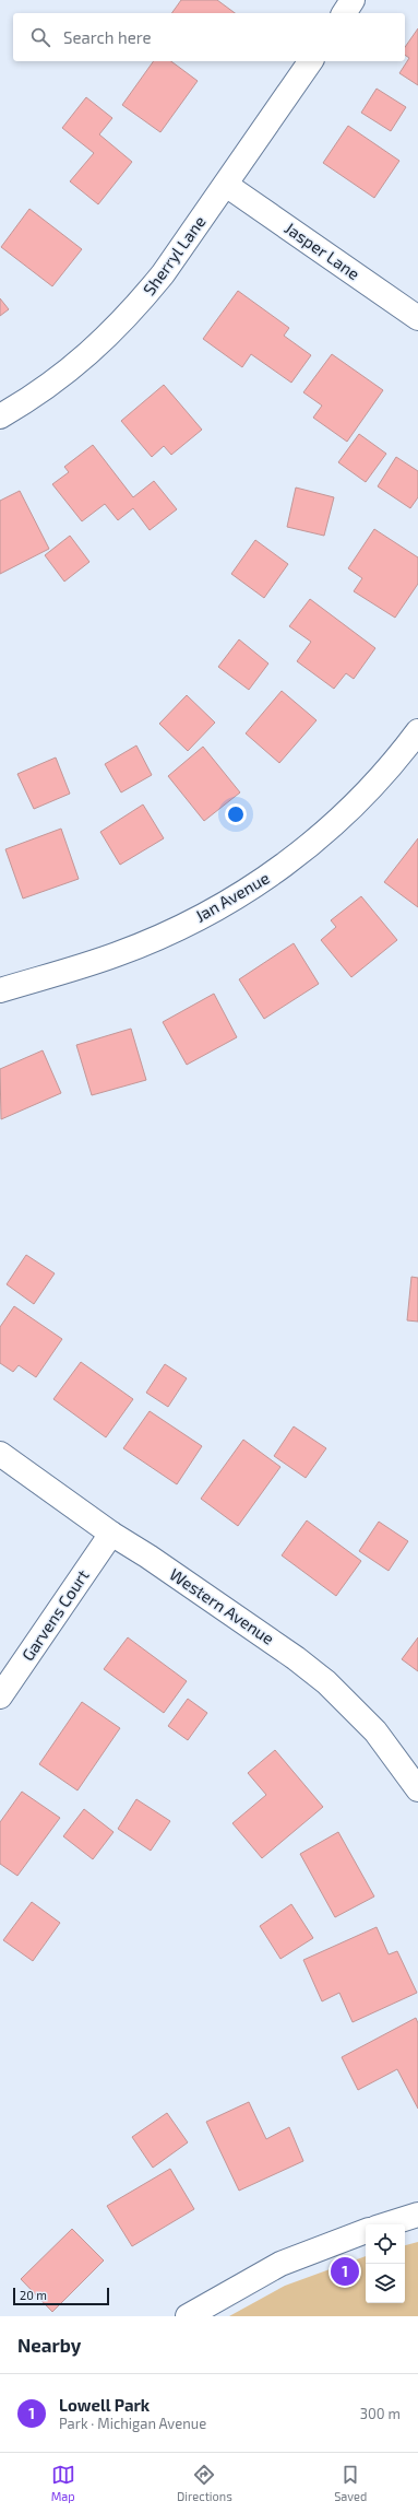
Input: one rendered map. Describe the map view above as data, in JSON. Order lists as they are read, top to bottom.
{
  "streets": {
    "street": [
      "Jasper Lane",
      "Sherryl Lane",
      "Jan Avenue",
      "Western Avenue",
      "Garvens Court"
    ]
  },
  "crossings": [
    ["Jasper Lane", "Sherryl Lane"],
    ["Western Avenue", "Garvens Court"]
  ],
  "scale_bar": "20 m",
  "page": {
    "search": "Search here",
    "pins": "1",
    "scale": "20 m",
    "heading": "Nearby",
    "list": [
      {
        "mark": "1",
        "name": "Lowell Park",
        "note": "Park · Michigan Avenue",
        "value": "300 m"
      }
    ],
    "nav": ["Map", "Directions", "Saved"]
  }
}
